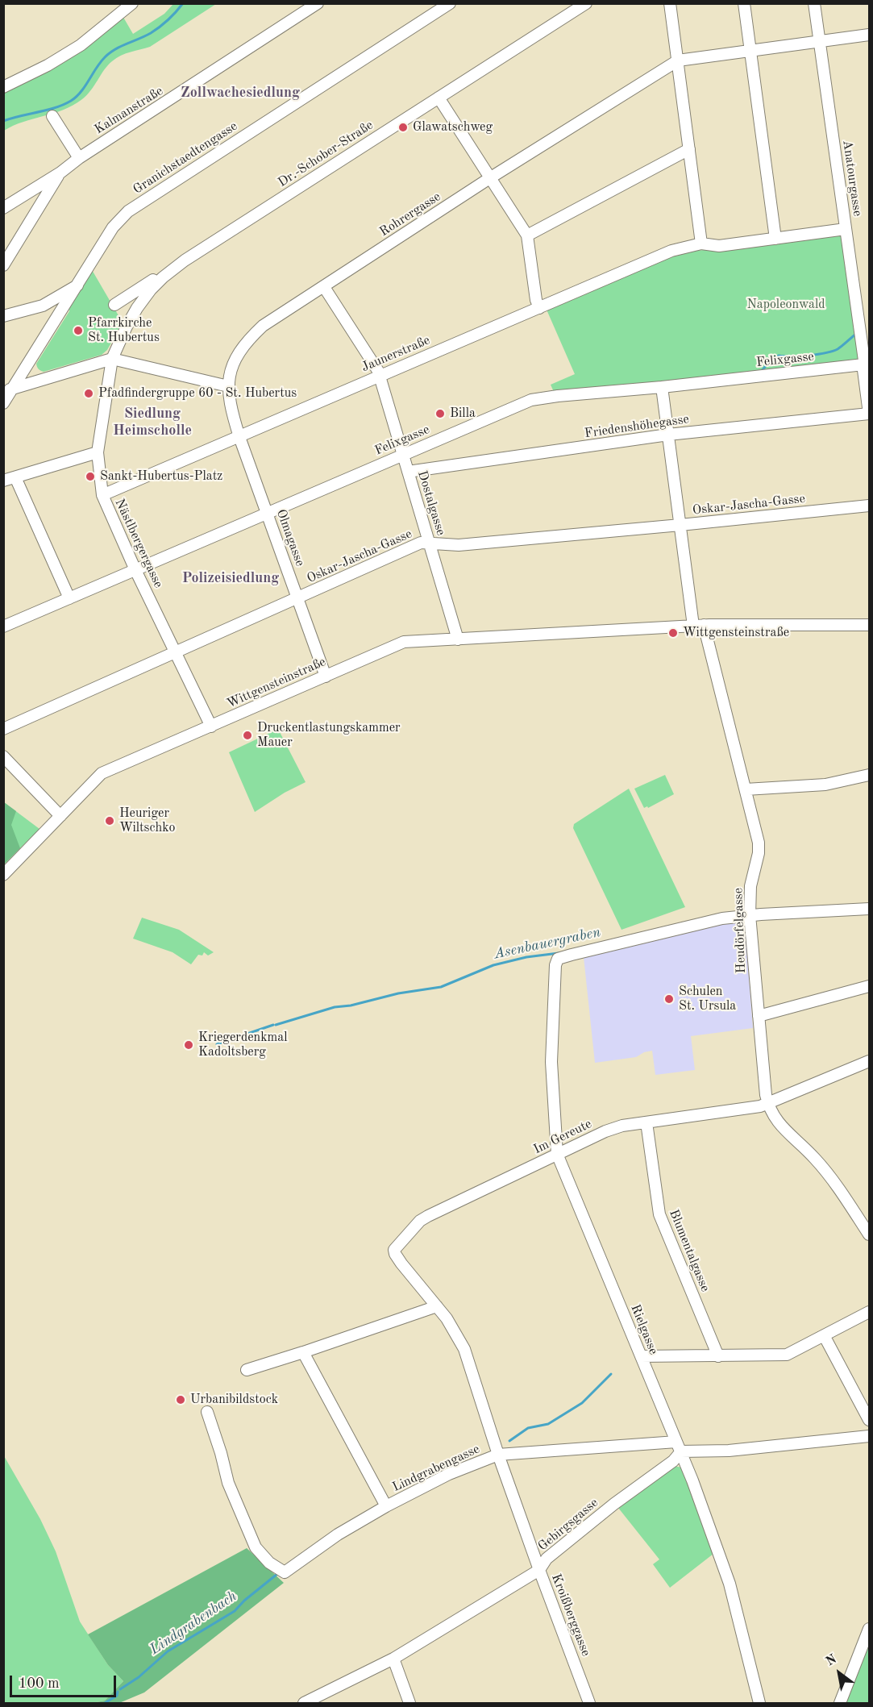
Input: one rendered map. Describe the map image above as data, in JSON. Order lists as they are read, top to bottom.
{
  "streets": {
    "street": [
      "Kalmanstraße",
      "Dr.-Schober-Straße",
      "Granichstaedtengasse",
      "Anatourgasse",
      "Rohrergasse",
      "Jaunerstraße",
      "Felixgasse",
      "Friedenshöhegasse",
      "Dostalgasse",
      "Oskar-Jascha-Gasse",
      "Olmagasse",
      "Nästlbergergasse",
      "Wittgensteinstraße",
      "Heudörfelgasse",
      "Im Gereute",
      "Blumentalgasse",
      "Rielgasse",
      "Lindgrabengasse",
      "Gebirgsgasse",
      "Kroißberggasse"
    ]
  },
  "crossings": [
    ["Dr.-Schober-Straße", "Nästlbergergasse"],
    ["Anatourgasse", "Jaunerstraße"],
    ["Anatourgasse", "Felixgasse"],
    ["Anatourgasse", "Friedenshöhegasse"],
    ["Rohrergasse", "Jaunerstraße"],
    ["Rohrergasse", "Dostalgasse"],
    ["Rohrergasse", "Olmagasse"],
    ["Jaunerstraße", "Dostalgasse"],
    ["Jaunerstraße", "Olmagasse"],
    ["Jaunerstraße", "Nästlbergergasse"],
    ["Felixgasse", "Dostalgasse"],
    ["Felixgasse", "Olmagasse"],
    ["Felixgasse", "Nästlbergergasse"],
    ["Felixgasse", "Heudörfelgasse"],
    ["Friedenshöhegasse", "Dostalgasse"],
    ["Friedenshöhegasse", "Heudörfelgasse"],
    ["Dostalgasse", "Oskar-Jascha-Gasse"],
    ["Dostalgasse", "Wittgensteinstraße"],
    ["Oskar-Jascha-Gasse", "Olmagasse"],
    ["Oskar-Jascha-Gasse", "Nästlbergergasse"],
    ["Oskar-Jascha-Gasse", "Heudörfelgasse"],
    ["Olmagasse", "Wittgensteinstraße"],
    ["Nästlbergergasse", "Wittgensteinstraße"],
    ["Wittgensteinstraße", "Heudörfelgasse"],
    ["Heudörfelgasse", "Im Gereute"],
    ["Heudörfelgasse", "Rielgasse"],
    ["Im Gereute", "Blumentalgasse"],
    ["Im Gereute", "Rielgasse"],
    ["Im Gereute", "Kroißberggasse"],
    ["Rielgasse", "Lindgrabengasse"],
    ["Rielgasse", "Gebirgsgasse"],
    ["Lindgrabengasse", "Gebirgsgasse"],
    ["Lindgrabengasse", "Kroißberggasse"],
    ["Gebirgsgasse", "Kroißberggasse"]
  ],
  "districts": ["Zollwachesiedlung", "Siedlung Heimscholle", "Polizeisiedlung"],
  "water": ["Asenbauergraben", "Lindgrabenbach"],
  "parks": ["Napoleonwald"],
  "places": [
    "Glawatschweg",
    "Pfarrkirche St. Hubertus",
    "Pfadfindergruppe 60 - St. Hubertus",
    "Billa",
    "Sankt-Hubertus-Platz",
    "Wittgensteinstraße",
    "Druckentlastungskammer Mauer",
    "Heuriger Wiltschko",
    "Schulen St. Ursula",
    "Kriegerdenkmal Kadoltsberg",
    "Urbanibildstock"
  ],
  "scale_bar": "100 m",
  "north": "top left"
}
